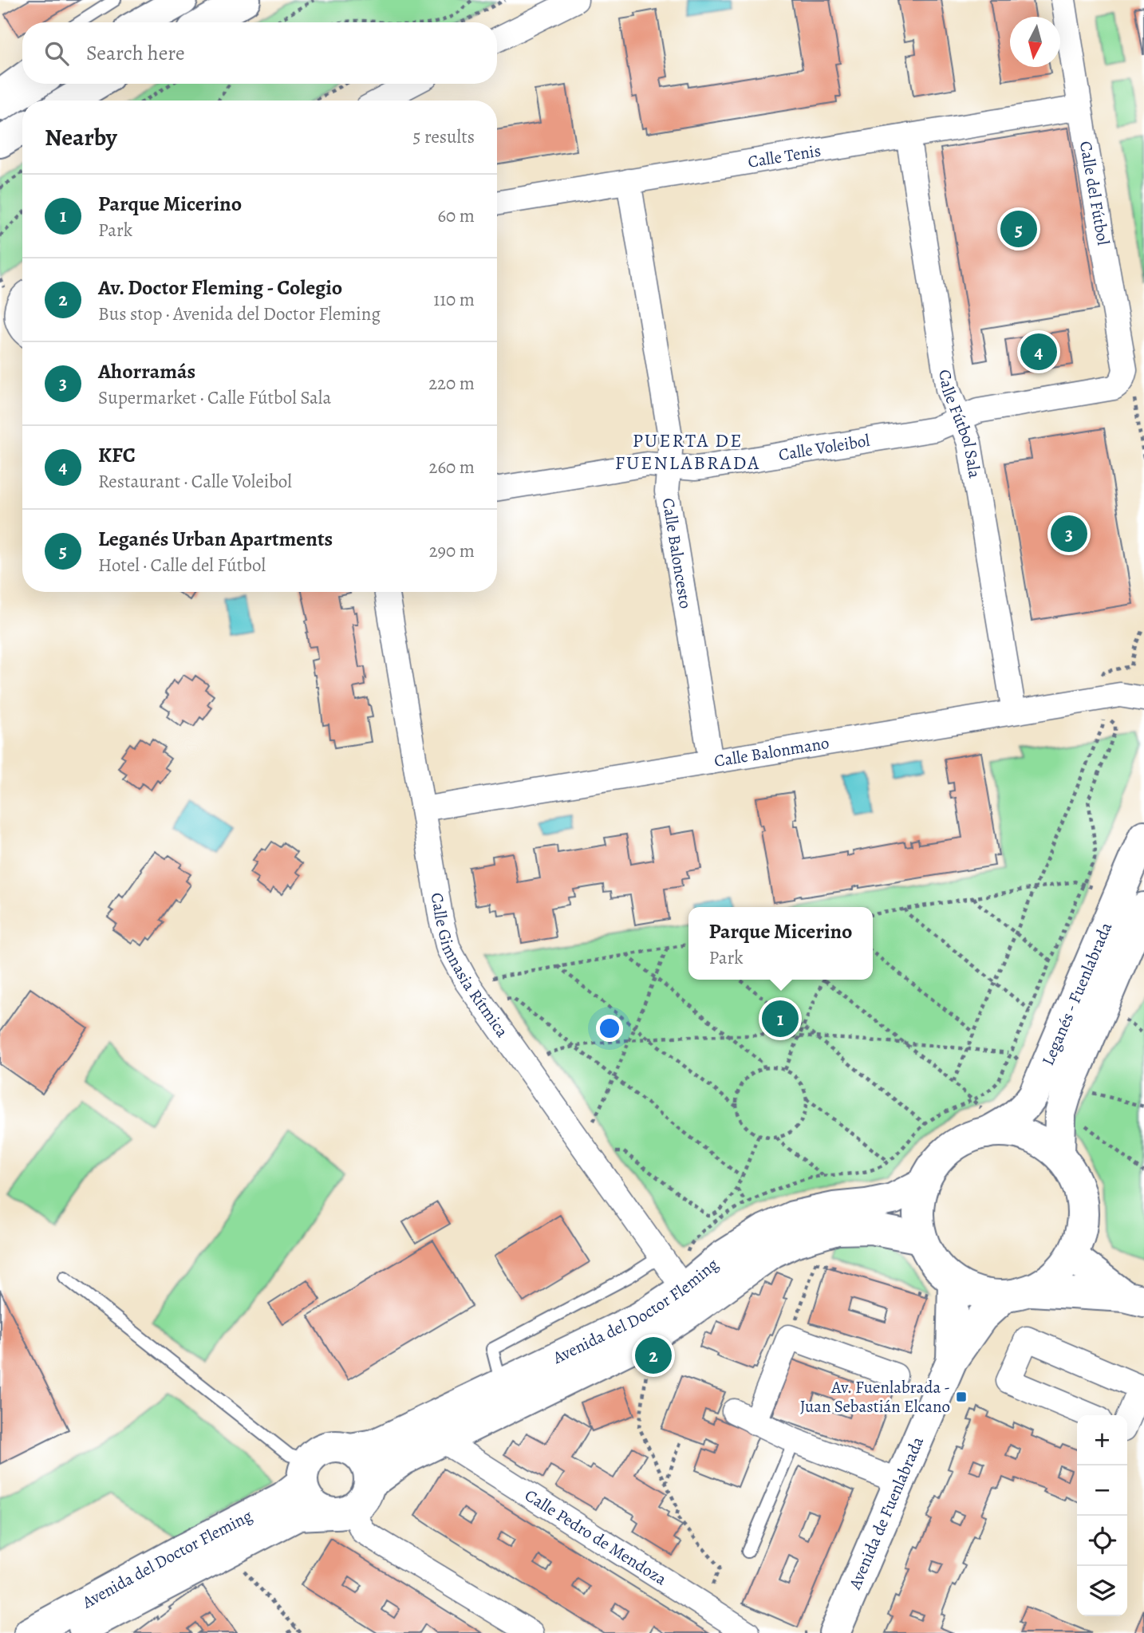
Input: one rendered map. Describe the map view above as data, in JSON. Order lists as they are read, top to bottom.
{
  "streets": {
    "main road": ["Leganés - Fuenlabrada", "Avenida del Doctor Fleming", "Avenida de Fuenlabrada"],
    "street": [
      "Calle Tenis",
      "Calle del Fútbol",
      "Calle Fútbol Sala",
      "Calle Voleibol",
      "Calle Baloncesto",
      "Calle Balonmano",
      "Calle Gimnasia Rítmica",
      "Calle Pedro de Mendoza"
    ]
  },
  "crossings": [
    ["Calle Tenis", "Calle del Fútbol"],
    ["Calle Tenis", "Calle Fútbol Sala"],
    ["Calle Tenis", "Calle Baloncesto"],
    ["Calle del Fútbol", "Calle Voleibol"],
    ["Calle Fútbol Sala", "Calle Voleibol"],
    ["Calle Fútbol Sala", "Calle Balonmano"],
    ["Calle Voleibol", "Calle Baloncesto"],
    ["Calle Baloncesto", "Calle Balonmano"],
    ["Calle Balonmano", "Calle Gimnasia Rítmica"],
    ["Calle Gimnasia Rítmica", "Avenida del Doctor Fleming"],
    ["Leganés - Fuenlabrada", "Avenida del Doctor Fleming"],
    ["Leganés - Fuenlabrada", "Avenida de Fuenlabrada"],
    ["Avenida del Doctor Fleming", "Avenida de Fuenlabrada"],
    ["Avenida del Doctor Fleming", "Calle Pedro de Mendoza"]
  ],
  "districts": ["PUERTA DE FUENLABRADA"],
  "places": {
    "transit": ["Av. Fuenlabrada - Juan Sebastián Elcano"]
  },
  "north": "bottom",
  "page": {
    "search": "Search here",
    "heading": ["Nearby", "5 results"],
    "list": [
      {
        "mark": "1",
        "name": "Parque Micerino",
        "note": "Park",
        "value": "60 m"
      },
      {
        "mark": "2",
        "name": "Av. Doctor Fleming - Colegio",
        "note": "Bus stop · Avenida del Doctor Fleming",
        "value": "110 m"
      },
      {
        "mark": "3",
        "name": "Ahorramás",
        "note": "Supermarket · Calle Fútbol Sala",
        "value": "220 m"
      },
      {
        "mark": "4",
        "name": "KFC",
        "note": "Restaurant · Calle Voleibol",
        "value": "260 m"
      },
      {
        "mark": "5",
        "name": "Leganés Urban Apartments",
        "note": "Hotel · Calle del Fútbol",
        "value": "290 m"
      }
    ],
    "pins": [
      "5",
      "4",
      "3",
      "1",
      "2"
    ],
    "popup": ["Parque Micerino", "Park"],
    "map_buttons": ["+", "−"]
  }
}
